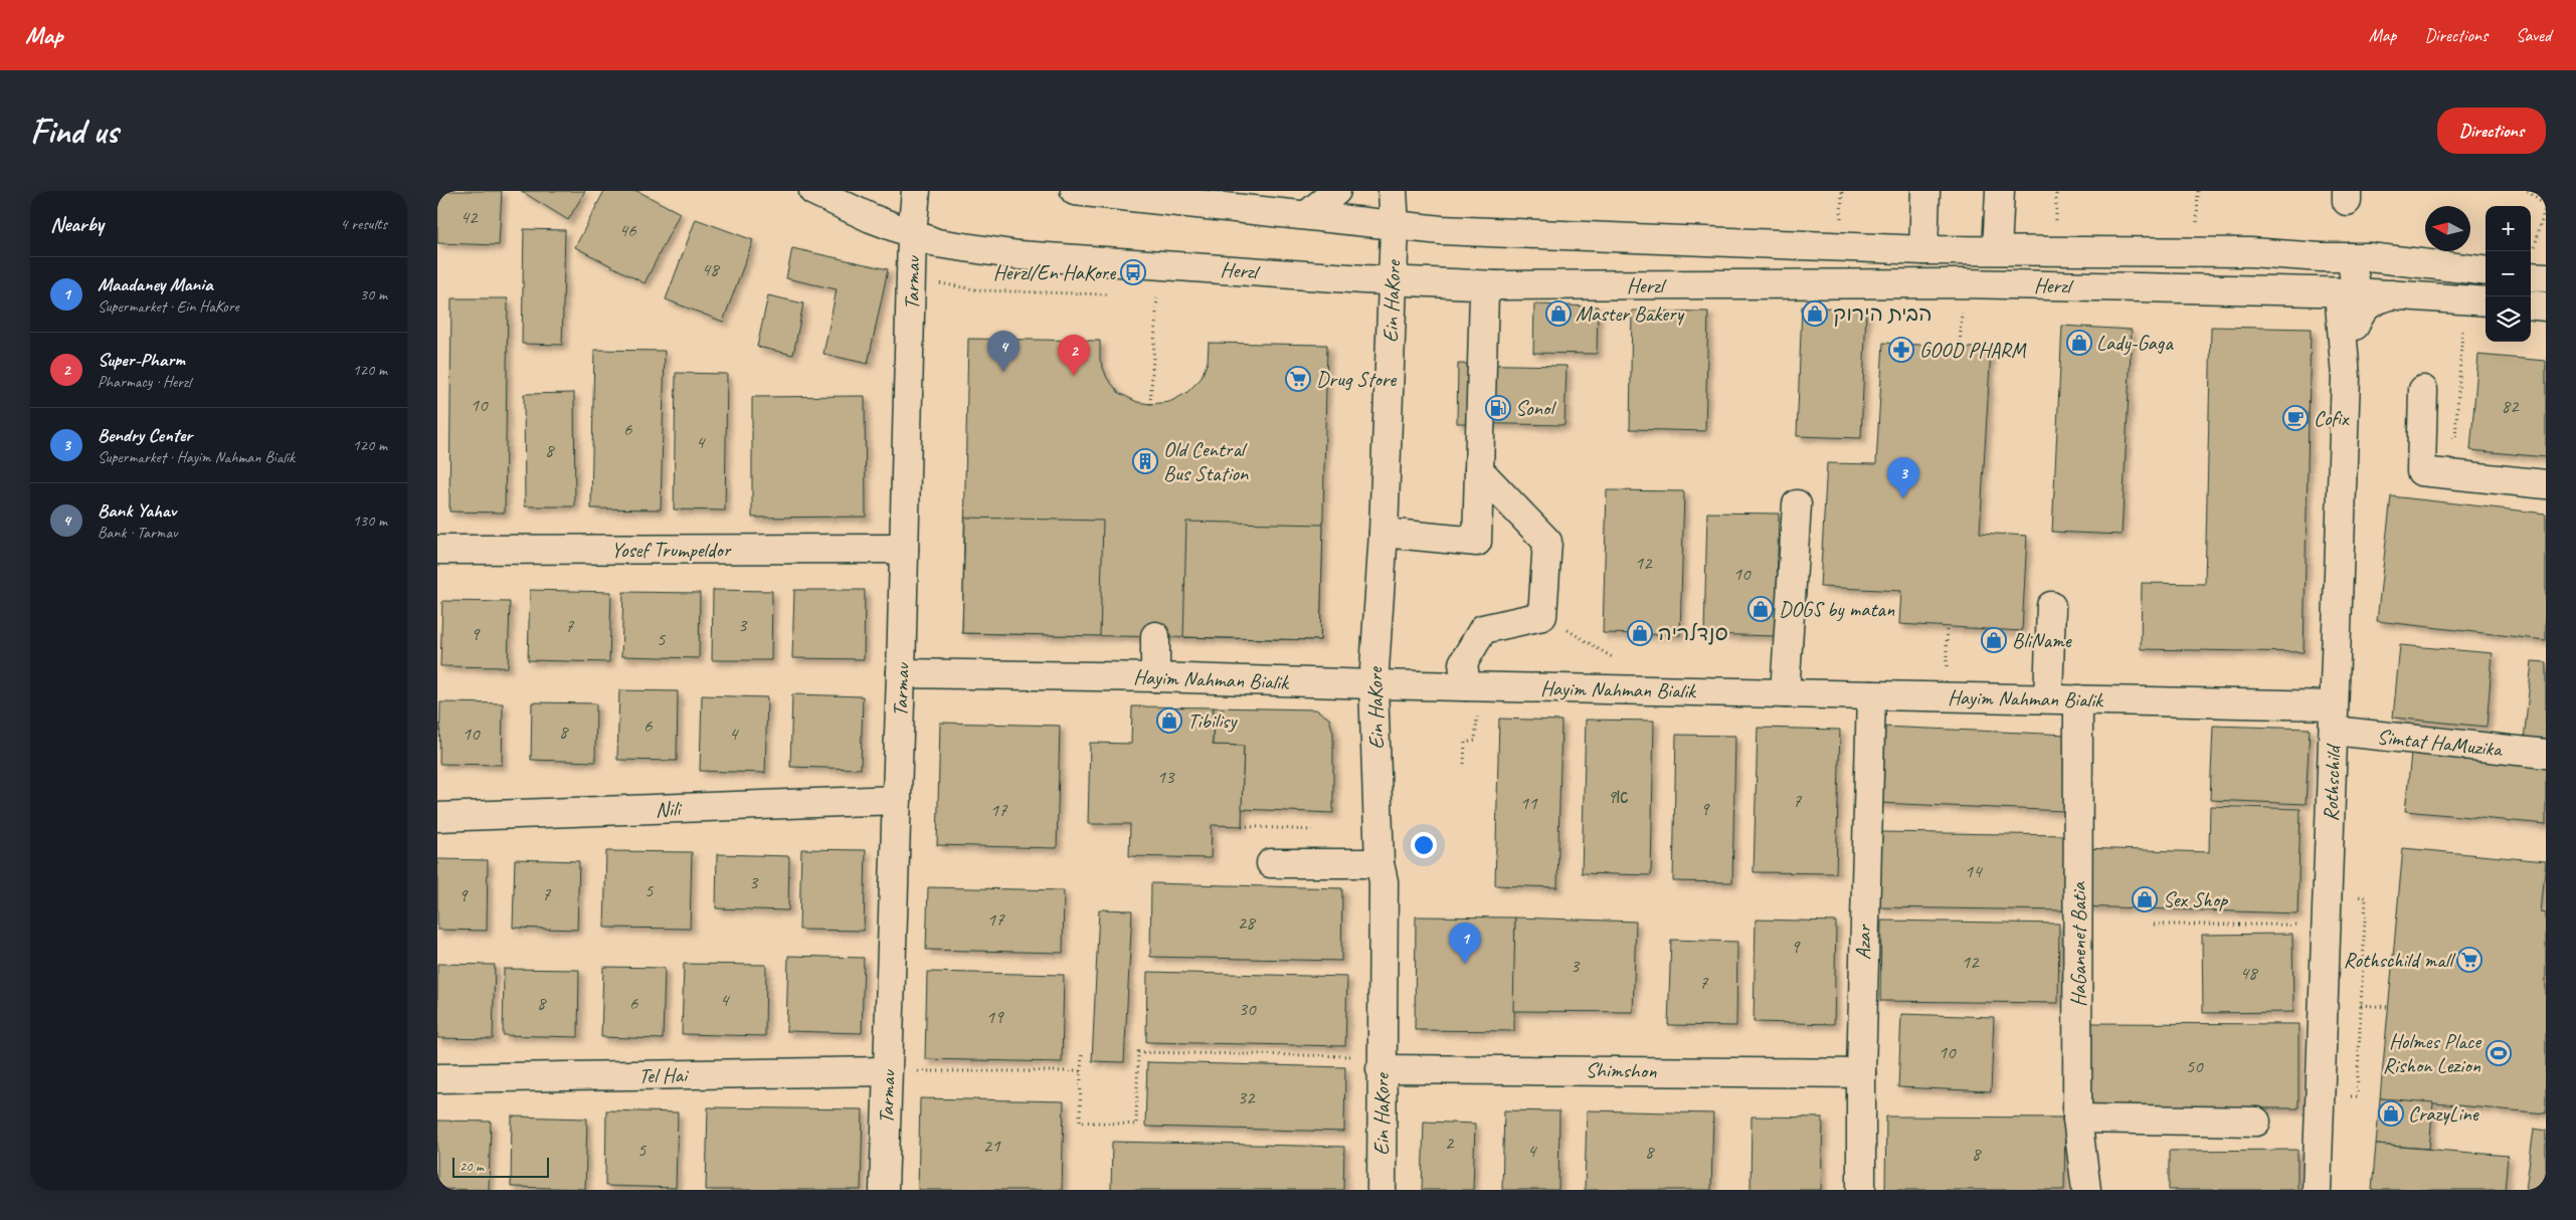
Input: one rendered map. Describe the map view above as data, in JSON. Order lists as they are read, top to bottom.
{
  "streets": {
    "street": [
      "Herzl",
      "Tarmav",
      "Ein HaKore",
      "Yosef Trumpeldor",
      "Hayim Nahman Bialik",
      "Simtat HaMuzika",
      "Rothschild",
      "Nili",
      "Azar",
      "HaGanenet Batia",
      "Shimshon",
      "Tel Hai"
    ]
  },
  "crossings": [
    ["Herzl", "Tarmav"],
    ["Herzl", "Ein HaKore"],
    ["Herzl", "Rothschild"],
    ["Tarmav", "Yosef Trumpeldor"],
    ["Tarmav", "Hayim Nahman Bialik"],
    ["Tarmav", "Nili"],
    ["Tarmav", "Tel Hai"],
    ["Ein HaKore", "Hayim Nahman Bialik"],
    ["Ein HaKore", "Shimshon"],
    ["Hayim Nahman Bialik", "Simtat HaMuzika"],
    ["Hayim Nahman Bialik", "Rothschild"],
    ["Hayim Nahman Bialik", "Azar"],
    ["Hayim Nahman Bialik", "HaGanenet Batia"],
    ["Simtat HaMuzika", "Rothschild"],
    ["Azar", "Shimshon"]
  ],
  "places": {
    "bus stop": ["Herzl/En HaKore"],
    "shop": [
      "Master Bakery",
      "הבית הירוק",
      "Lady-Gaga",
      "DOGS by matan",
      "סנדלריה",
      "BliName",
      "Tibilisy",
      "Sex Shop",
      "CrazyLine"
    ],
    "pharmacy": ["GOOD PHARM"],
    "supermarket": ["Drug Store", "Rothschild mall"],
    "fuel station": ["Sonol"],
    "cafe": ["Cofix"],
    "building": ["Old Central Bus Station"],
    "sports": ["Holmes Place Rishon Lezion"]
  },
  "house_numbers": [
    "42",
    "46",
    "48",
    "10",
    "82",
    "6",
    "4",
    "8",
    "12",
    "10",
    "3",
    "7",
    "9",
    "5",
    "6",
    "8",
    "10",
    "4",
    "13",
    "9א",
    "7",
    "11",
    "9",
    "17",
    "14",
    "3",
    "5",
    "7",
    "9",
    "17",
    "28",
    "9",
    "12",
    "3",
    "48",
    "7",
    "4",
    "8",
    "6",
    "30",
    "19",
    "10",
    "50",
    "32",
    "2",
    "21",
    "5",
    "4",
    "8",
    "8"
  ],
  "scale_bar": "20 m",
  "north": "left",
  "page": {
    "header": "Map",
    "nav": ["Map", "Directions", "Saved"],
    "buttons": "Directions",
    "title": "Find us",
    "heading": ["Nearby", "4 results"],
    "map_buttons": ["+", "−"],
    "list": [
      {
        "mark": "1",
        "name": "Maadaney Mania",
        "note": "Supermarket · Ein HaKore",
        "value": "30 m"
      },
      {
        "mark": "2",
        "name": "Super-Pharm",
        "note": "Pharmacy · Herzl",
        "value": "120 m"
      },
      {
        "mark": "3",
        "name": "Bendry Center",
        "note": "Supermarket · Hayim Nahman Bialik",
        "value": "120 m"
      },
      {
        "mark": "4",
        "name": "Bank Yahav",
        "note": "Bank · Tarmav",
        "value": "130 m"
      }
    ],
    "pins": [
      "4",
      "2",
      "3",
      "1"
    ],
    "scale": "20 m"
  }
}
